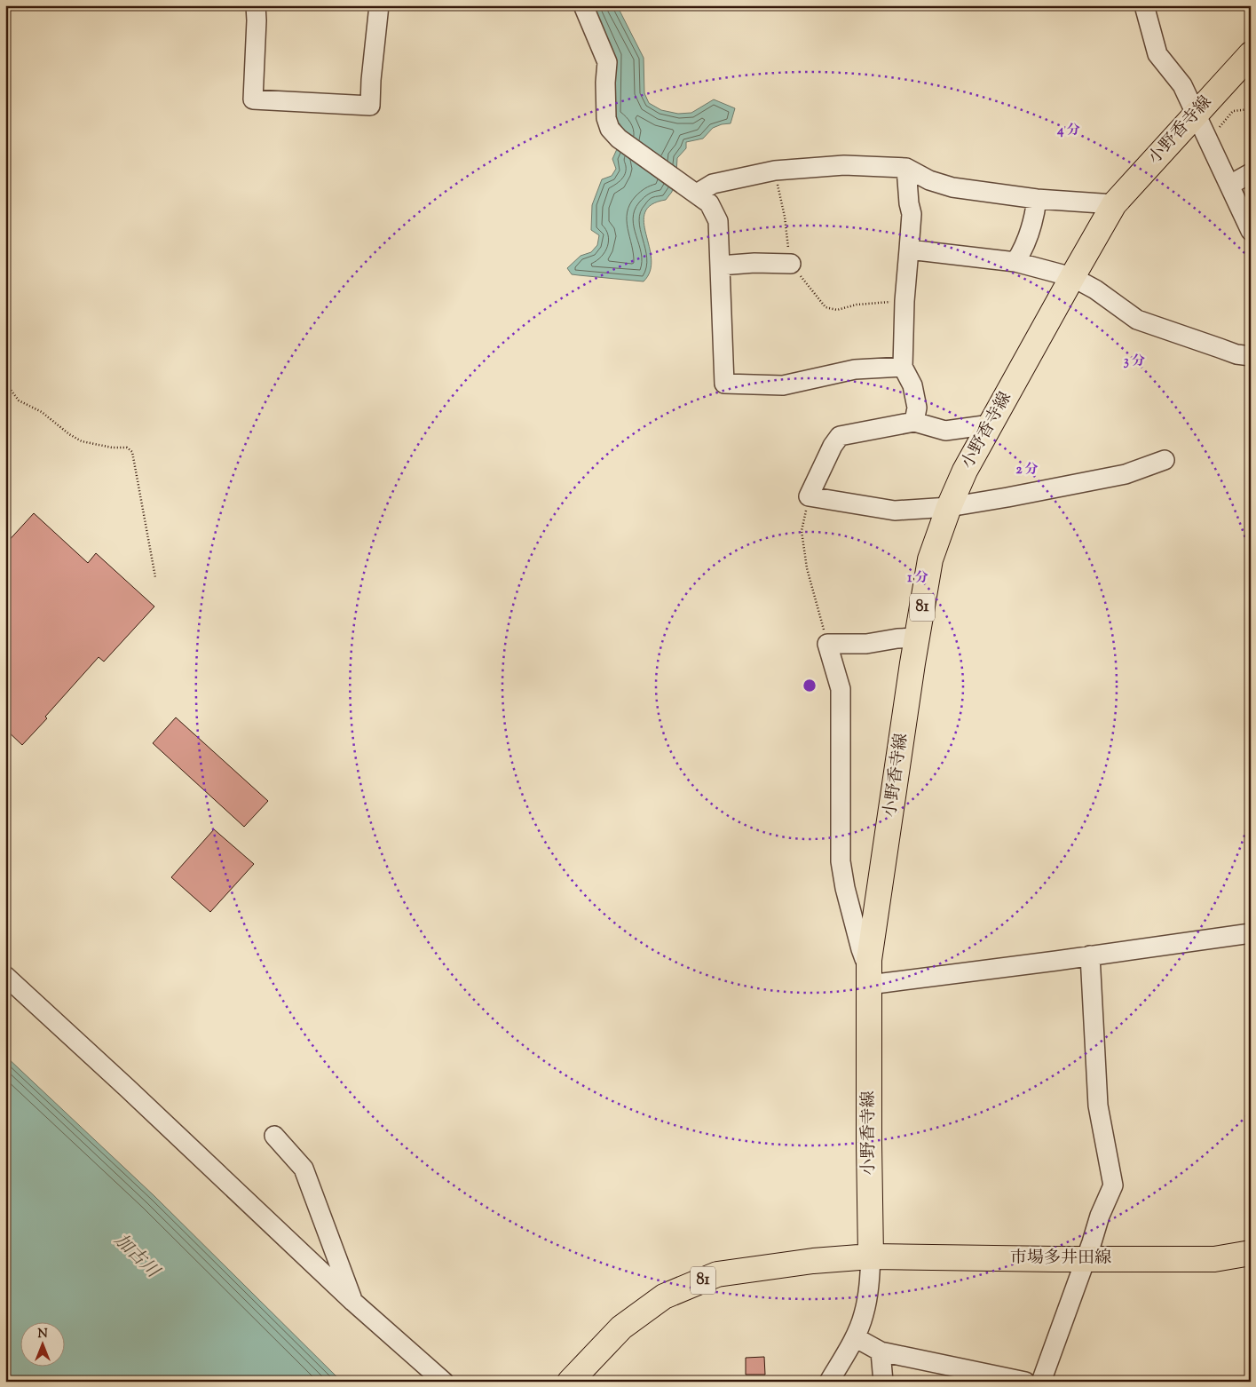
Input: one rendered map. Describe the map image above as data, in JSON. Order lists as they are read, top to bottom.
{
  "streets": {
    "main road": ["小野香寺線", "81", "市場多井田線"]
  },
  "crossings": [
    ["小野香寺線", "81"],
    ["小野香寺線", "市場多井田線"],
    ["81", "市場多井田線"]
  ],
  "water": ["加古川"],
  "north": "top",
  "rings": [
    "4 分",
    "3 分",
    "2 分",
    "1 分"
  ]
}
